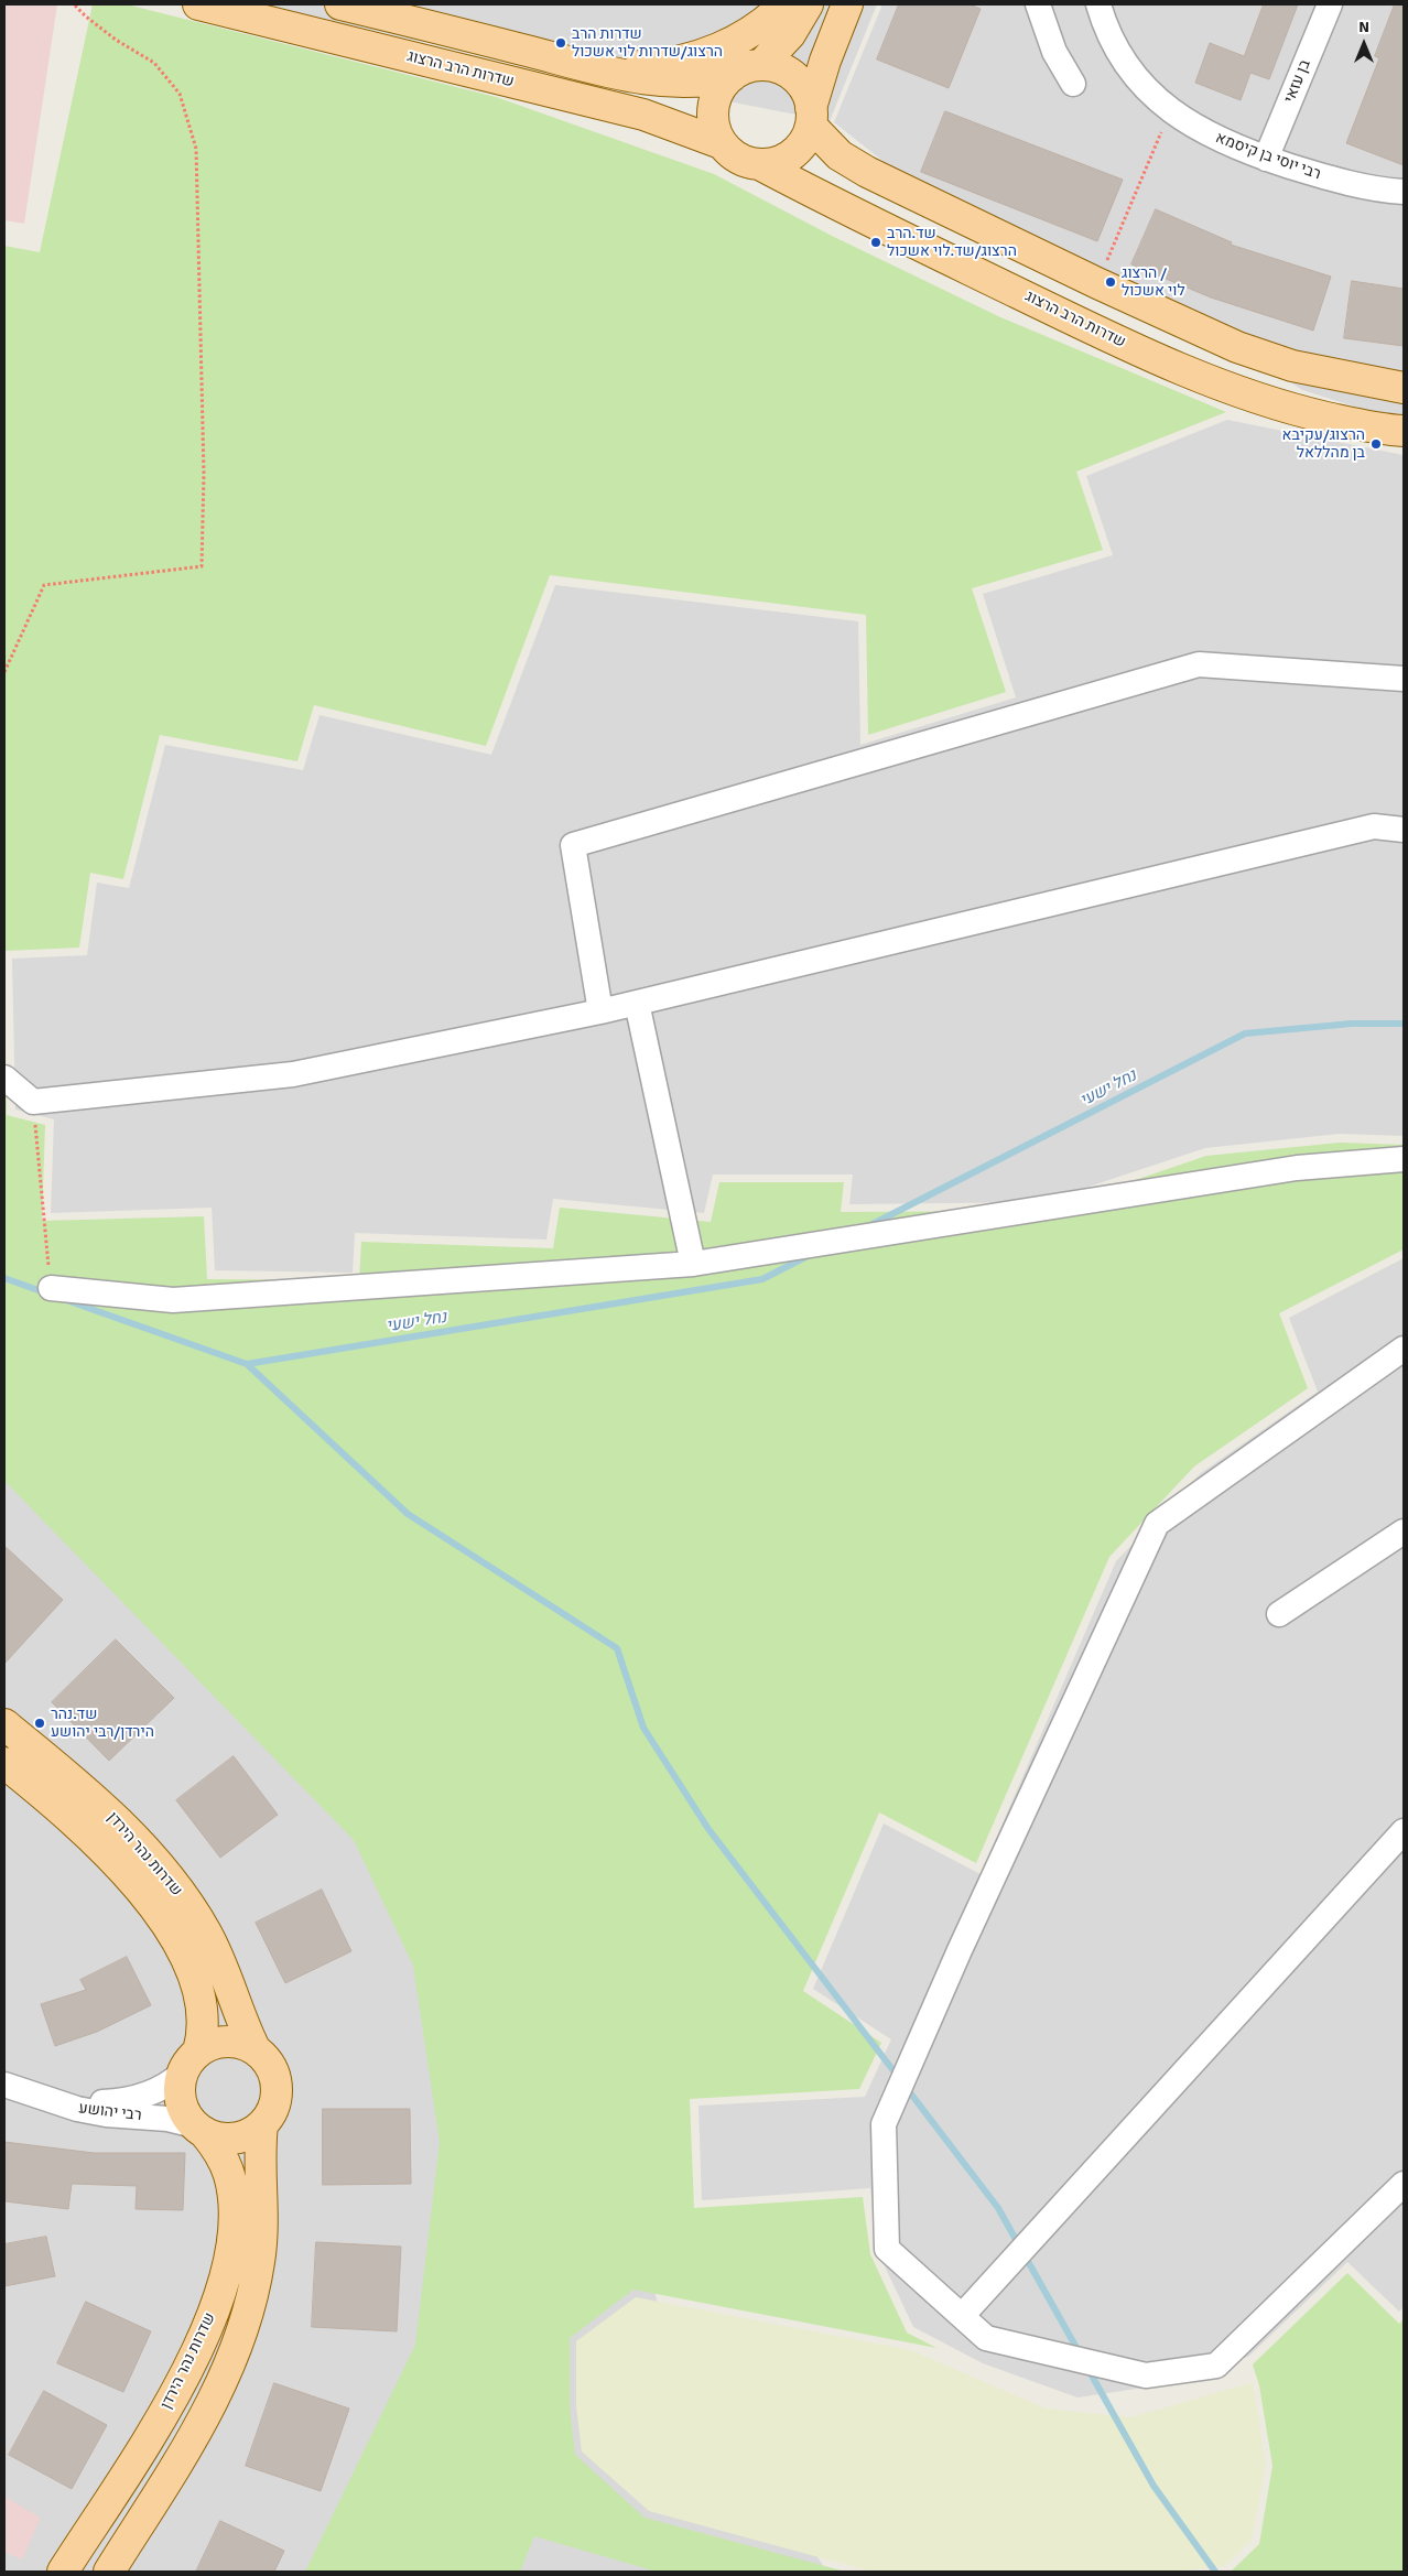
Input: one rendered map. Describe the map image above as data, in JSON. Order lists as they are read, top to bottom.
{
  "streets": {
    "main road": ["שדרות הרב הרצוג", "שדרות נהר הירדן"],
    "street": ["בן עזאי", "רבי יוסי בן קיסמא", "רבי יהושע"]
  },
  "crossings": [
    ["בן עזאי", "רבי יוסי בן קיסמא"],
    ["שדרות נהר הירדן", "רבי יהושע"]
  ],
  "water": ["נחל ישעי"],
  "places": [
    "שדרות הרב הרצוג/שדרות לוי אשכול",
    "שד.הרב הרצוג/שד.לוי אשכול",
    "הרצוג / לוי אשכול",
    "הרצוג/עקיבא בן מהללאל",
    "שד.נהר הירדן/רבי יהושע"
  ],
  "north": "top"
}
